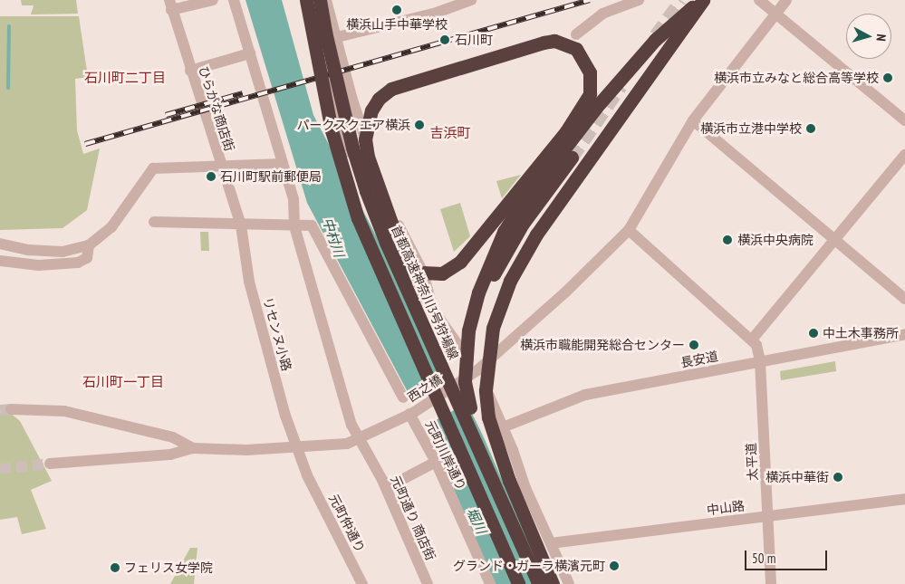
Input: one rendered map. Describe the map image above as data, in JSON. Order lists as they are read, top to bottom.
{
  "streets": {
    "highway": ["首都高速神奈川3号狩場線"],
    "street": [
      "ひらがな商店街",
      "リセンヌ小路",
      "長安道",
      "西之橋",
      "元町川岸通り",
      "太平道",
      "中山路",
      "元町通り 商店街",
      "元町仲通り"
    ]
  },
  "crossings": [
    ["ひらがな商店街", "リセンヌ小路"],
    ["リセンヌ小路", "西之橋"],
    ["リセンヌ小路", "元町仲通り"],
    ["長安道", "太平道"],
    ["西之橋", "元町川岸通り"],
    ["西之橋", "元町通り 商店街"],
    ["太平道", "中山路"]
  ],
  "districts": ["石川町二丁目", "吉浜町", "石川町一丁目"],
  "water": ["中村川", "堀川"],
  "places": [
    "横浜山手中華学校",
    "石川町",
    "横浜市立みなと総合高等学校",
    "パークスクエア横浜",
    "横浜市立港中学校",
    "石川町駅前郵便局",
    "横浜中央病院",
    "中土木事務所",
    "横浜市職能開発総合センター",
    "横浜中華街",
    "グランド・ガーラ横濱元町",
    "フェリス女学院"
  ],
  "scale_bar": "50 m",
  "north": "right"
}
